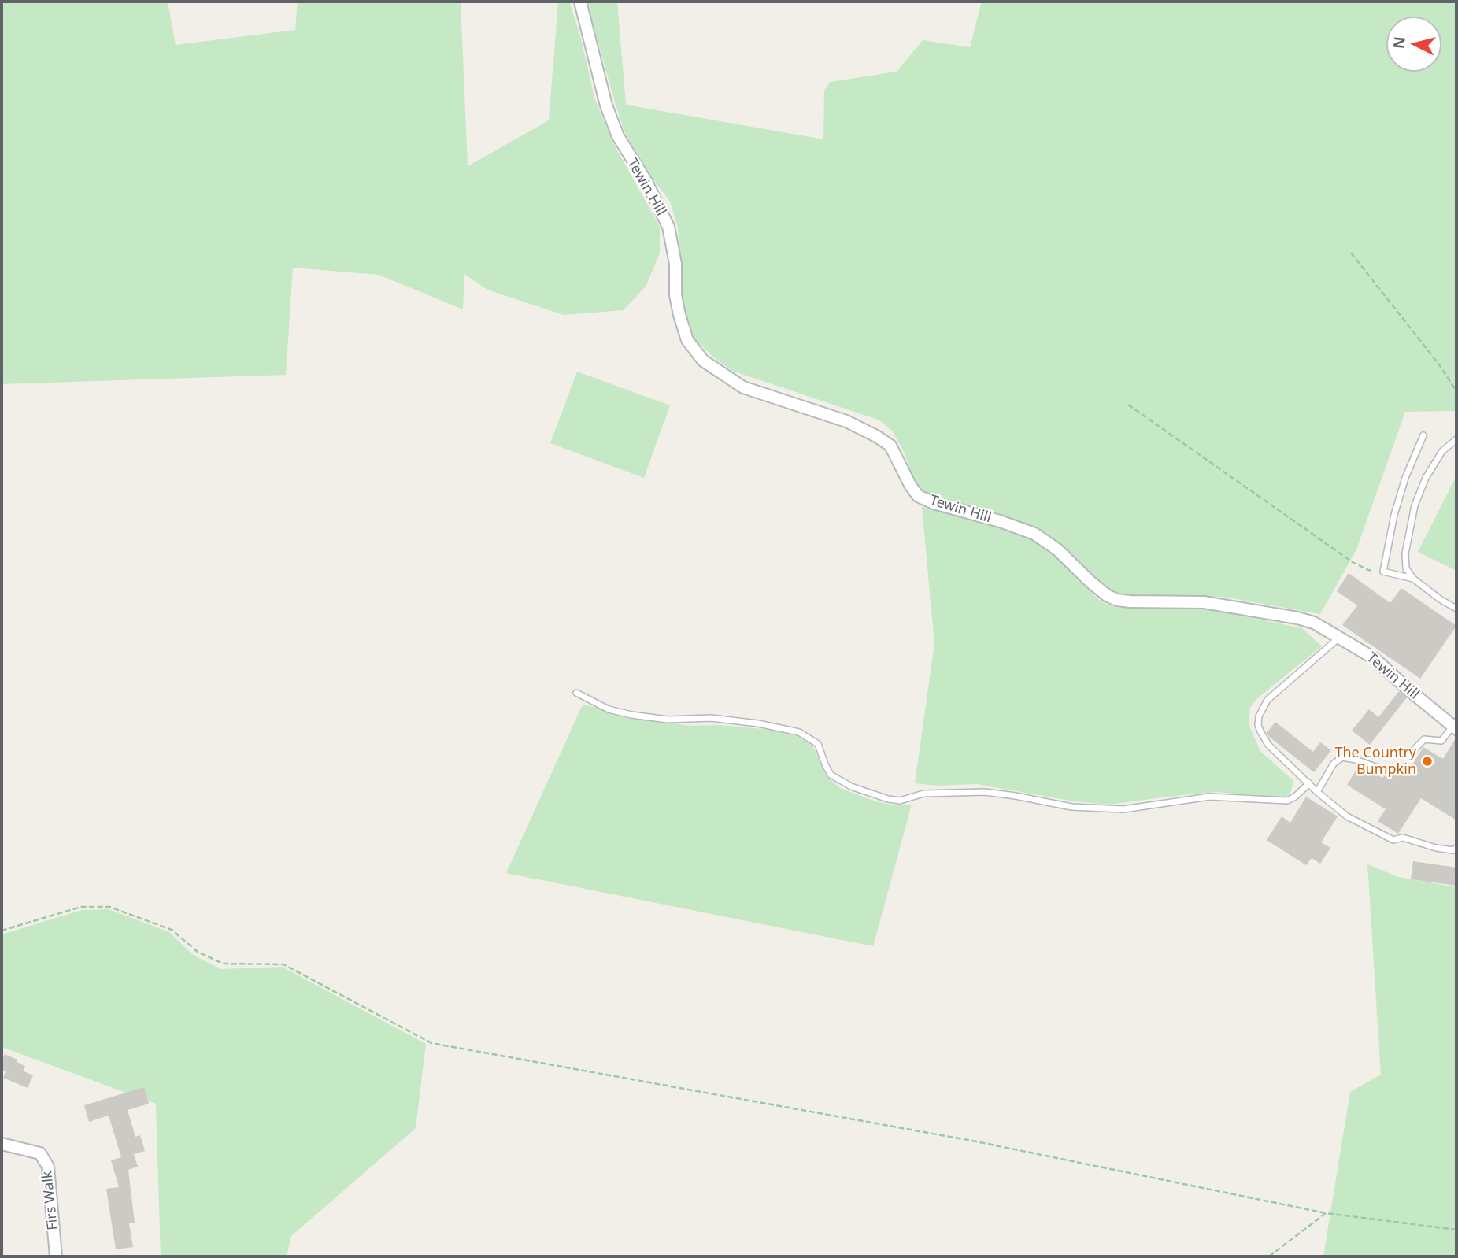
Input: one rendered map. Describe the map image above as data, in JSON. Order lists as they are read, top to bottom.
{
  "streets": {
    "street": ["Tewin Hill", "Firs Walk"]
  },
  "places": ["The Country Bumpkin"],
  "north": "left"
}
